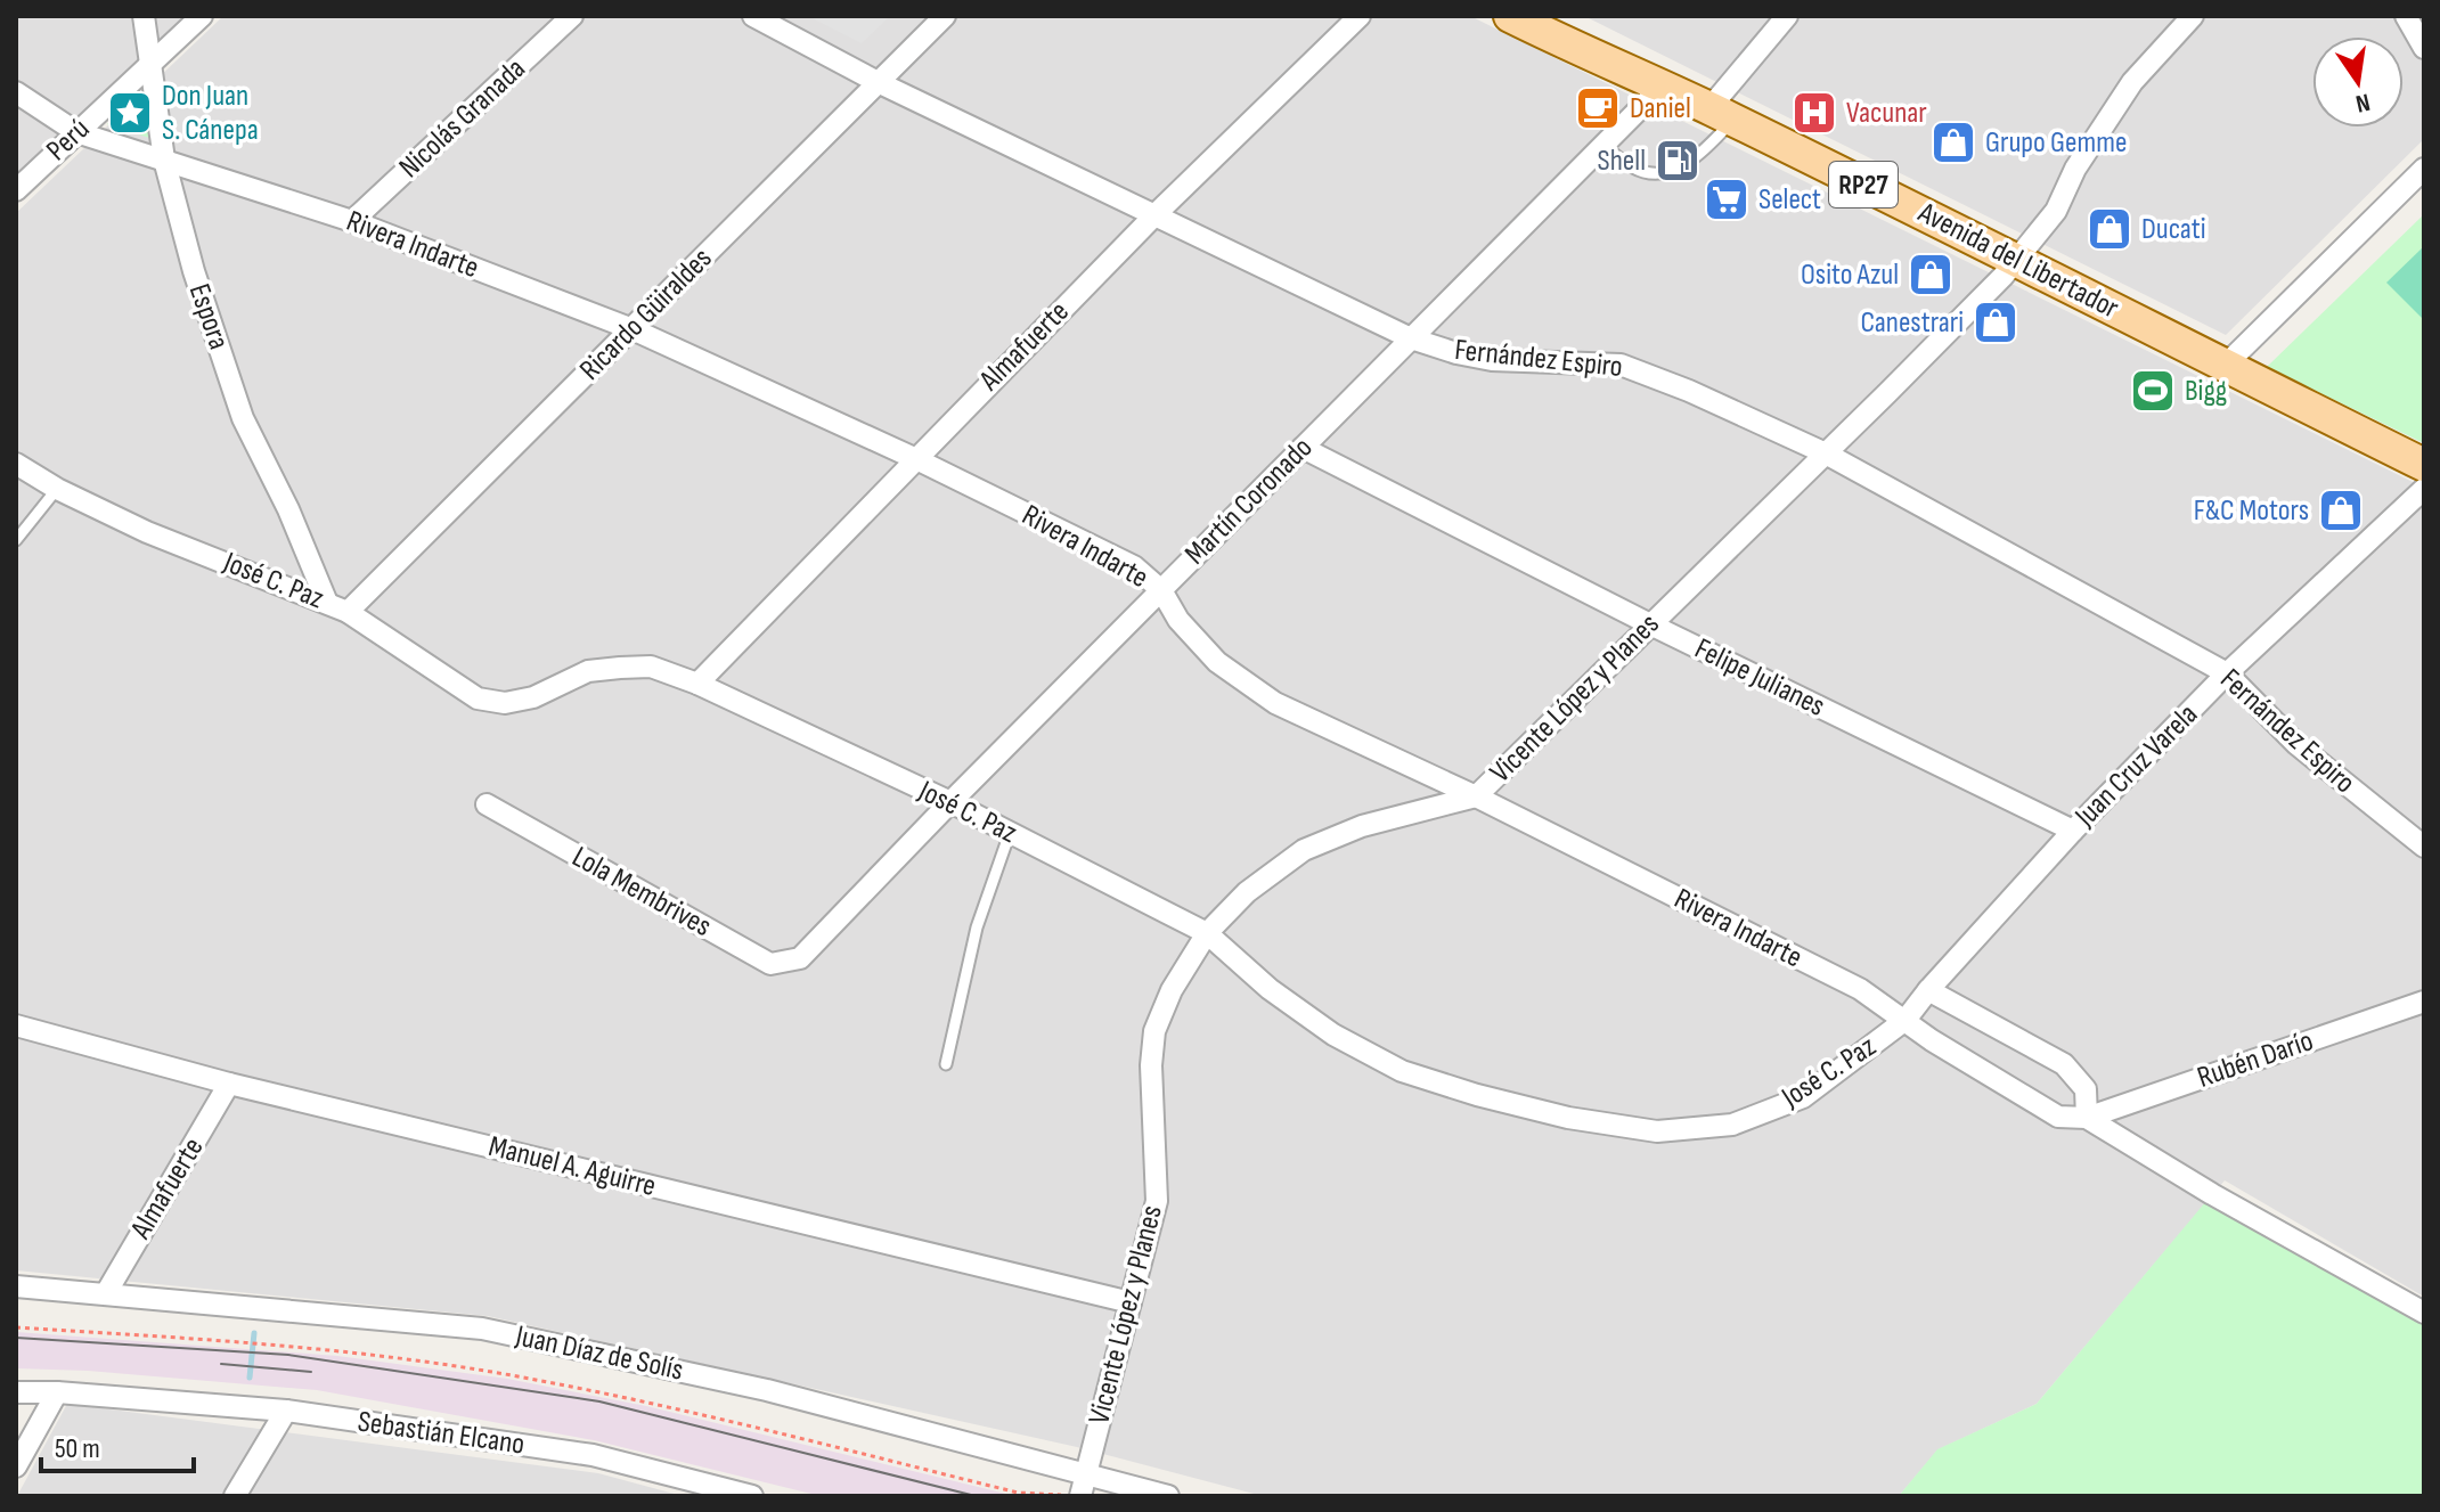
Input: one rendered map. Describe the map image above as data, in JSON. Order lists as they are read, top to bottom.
{
  "streets": {
    "main road": ["RP27", "Avenida del Libertador"],
    "street": [
      "Nicolás Granada",
      "Perú",
      "Rivera Indarte",
      "Ricardo Güiraldes",
      "Espora",
      "Almafuerte",
      "Fernández Espiro",
      "Martín Coronado",
      "José C. Paz",
      "Felipe Julianes",
      "Vicente López y Planes",
      "Juan Cruz Varela",
      "Lola Membrives",
      "Rubén Darío",
      "Manuel A. Aguirre",
      "Juan Díaz de Solís",
      "Sebastián Elcano"
    ]
  },
  "crossings": [
    ["Nicolás Granada", "Rivera Indarte"],
    ["Perú", "Rivera Indarte"],
    ["Perú", "Espora"],
    ["Rivera Indarte", "Ricardo Güiraldes"],
    ["Rivera Indarte", "Espora"],
    ["Rivera Indarte", "Almafuerte"],
    ["Rivera Indarte", "Martín Coronado"],
    ["Rivera Indarte", "José C. Paz"],
    ["Rivera Indarte", "Vicente López y Planes"],
    ["Rivera Indarte", "Juan Cruz Varela"],
    ["Rivera Indarte", "Rubén Darío"],
    ["Avenida del Libertador", "Martín Coronado"],
    ["Avenida del Libertador", "Vicente López y Planes"],
    ["Ricardo Güiraldes", "Fernández Espiro"],
    ["Ricardo Güiraldes", "José C. Paz"],
    ["Espora", "José C. Paz"],
    ["Almafuerte", "Fernández Espiro"],
    ["Almafuerte", "José C. Paz"],
    ["Almafuerte", "Manuel A. Aguirre"],
    ["Almafuerte", "Juan Díaz de Solís"],
    ["Fernández Espiro", "Martín Coronado"],
    ["Fernández Espiro", "Vicente López y Planes"],
    ["Fernández Espiro", "Juan Cruz Varela"],
    ["Martín Coronado", "José C. Paz"],
    ["Martín Coronado", "Felipe Julianes"],
    ["Martín Coronado", "Lola Membrives"],
    ["José C. Paz", "Vicente López y Planes"],
    ["José C. Paz", "Juan Cruz Varela"],
    ["Felipe Julianes", "Vicente López y Planes"],
    ["Felipe Julianes", "Juan Cruz Varela"],
    ["Vicente López y Planes", "Manuel A. Aguirre"],
    ["Vicente López y Planes", "Juan Díaz de Solís"]
  ],
  "places": {
    "cafe": ["Daniel"],
    "place": ["Don Juan S. Cánepa"],
    "hospital": ["Vacunar"],
    "shop": [
      "Grupo Gemme",
      "Ducati",
      "Osito Azul",
      "Canestrari",
      "F&C Motors"
    ],
    "fuel station": ["Shell"],
    "supermarket": ["Select"],
    "sports": ["Bigg"]
  },
  "scale_bar": "50 m",
  "north": "bottom"
}
